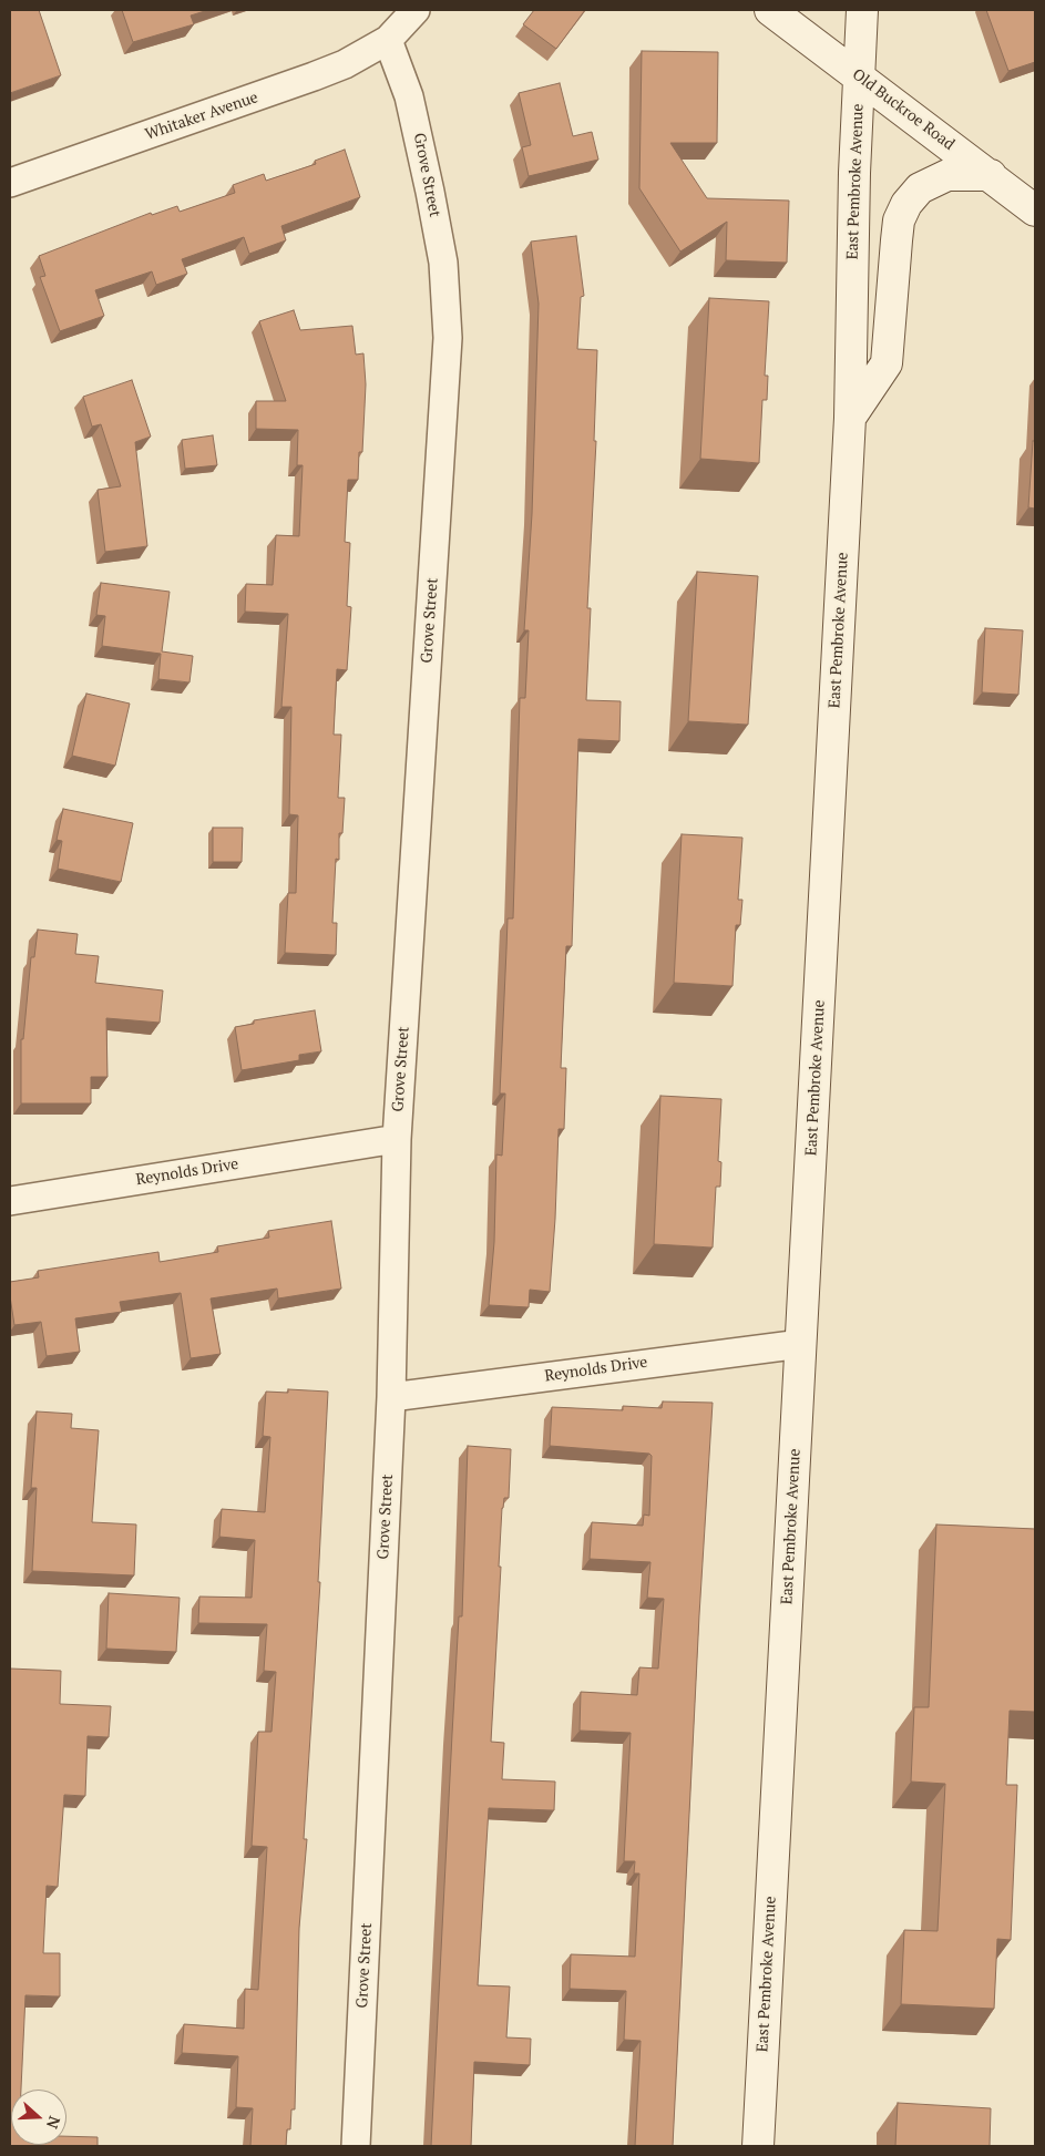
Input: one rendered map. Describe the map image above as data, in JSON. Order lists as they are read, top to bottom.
{
  "streets": {
    "main road": ["Old Buckroe Road", "East Pembroke Avenue"],
    "street": ["Whitaker Avenue", "Grove Street", "Reynolds Drive"]
  },
  "crossings": [
    ["Old Buckroe Road", "East Pembroke Avenue"],
    ["Whitaker Avenue", "Grove Street"],
    ["Grove Street", "Reynolds Drive"],
    ["East Pembroke Avenue", "Reynolds Drive"]
  ],
  "north": "right"
}
